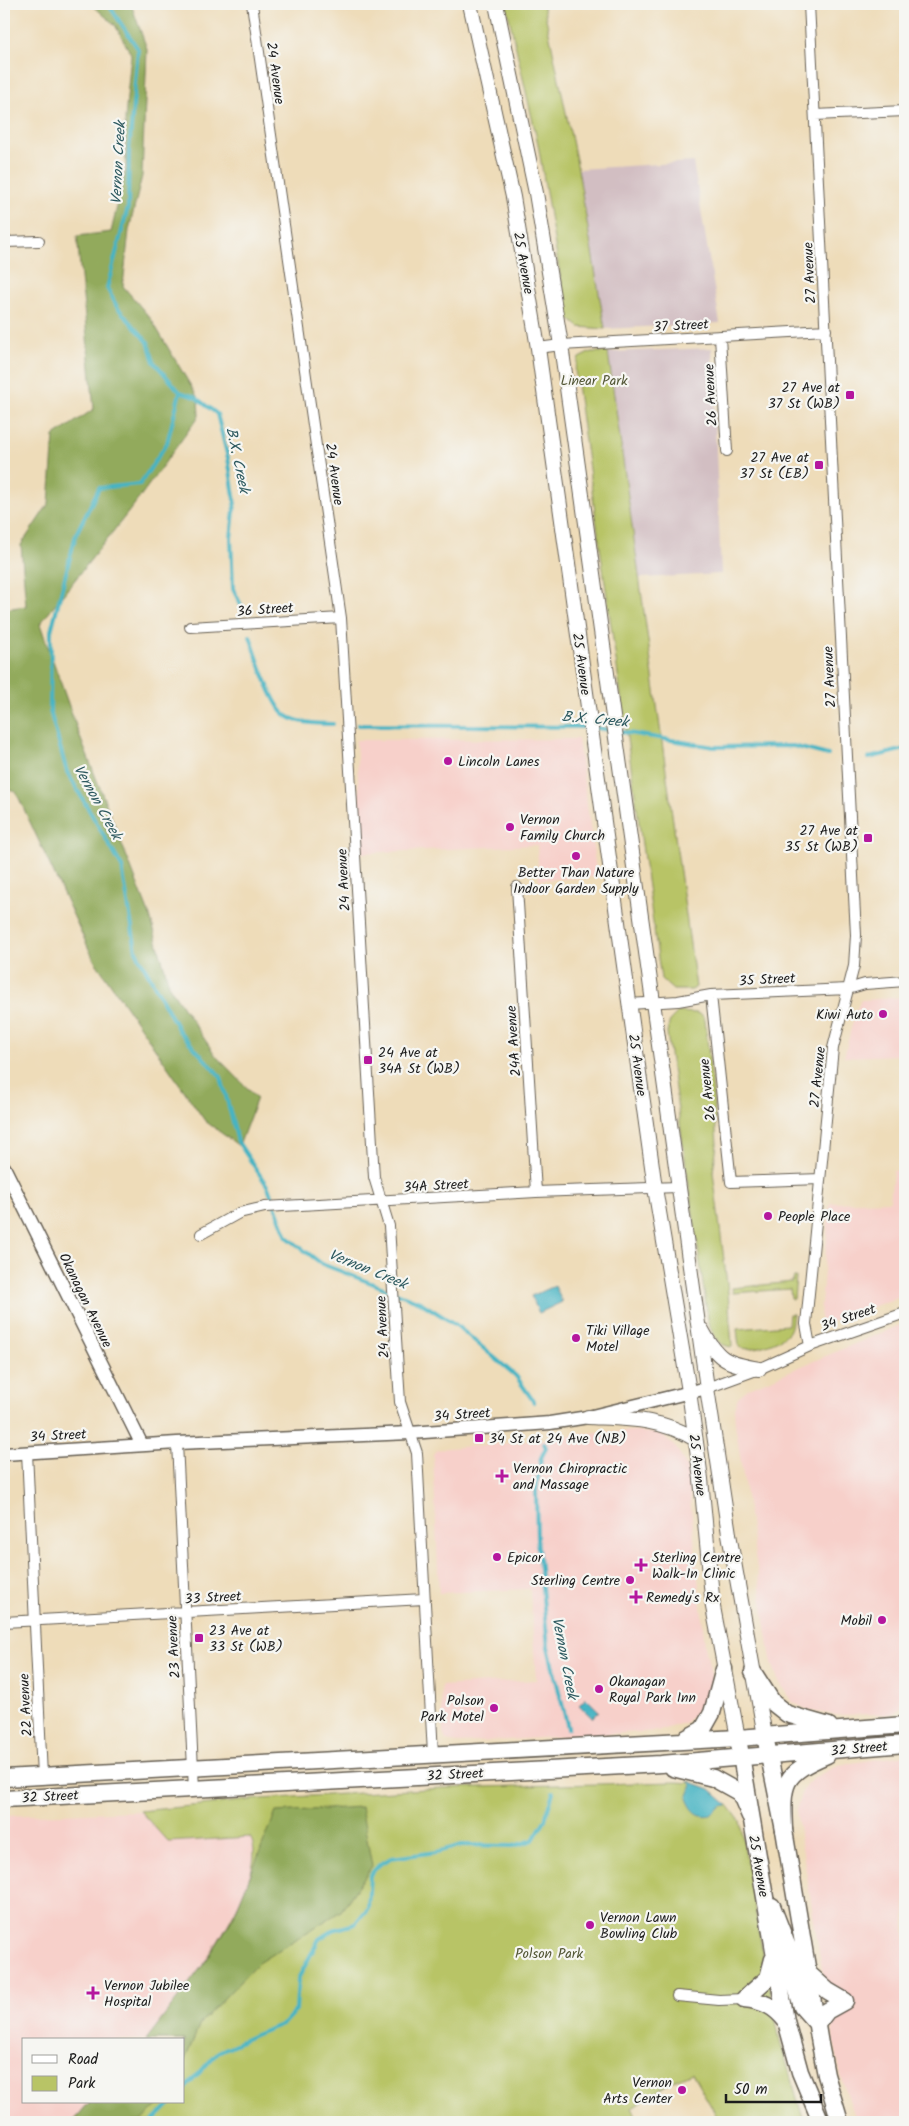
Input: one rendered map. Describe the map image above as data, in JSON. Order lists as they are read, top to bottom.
{
  "streets": {
    "main road": ["25 Avenue", "32 Street"],
    "street": [
      "24 Avenue",
      "27 Avenue",
      "37 Street",
      "26 Avenue",
      "36 Street",
      "35 Street",
      "24A Avenue",
      "34A Street",
      "Okanagan Avenue",
      "34 Street",
      "33 Street",
      "23 Avenue",
      "22 Avenue"
    ]
  },
  "crossings": [
    ["24 Avenue", "36 Street"],
    ["24 Avenue", "34A Street"],
    ["24 Avenue", "34 Street"],
    ["24 Avenue", "33 Street"],
    ["24 Avenue", "32 Street"],
    ["25 Avenue", "37 Street"],
    ["25 Avenue", "35 Street"],
    ["25 Avenue", "34A Street"],
    ["25 Avenue", "34 Street"],
    ["25 Avenue", "32 Street"],
    ["27 Avenue", "37 Street"],
    ["27 Avenue", "26 Avenue"],
    ["27 Avenue", "35 Street"],
    ["27 Avenue", "34 Street"],
    ["37 Street", "26 Avenue"],
    ["26 Avenue", "35 Street"],
    ["24A Avenue", "34A Street"],
    ["Okanagan Avenue", "34 Street"],
    ["34 Street", "23 Avenue"],
    ["34 Street", "22 Avenue"],
    ["33 Street", "23 Avenue"],
    ["33 Street", "22 Avenue"],
    ["23 Avenue", "32 Street"],
    ["22 Avenue", "32 Street"]
  ],
  "water": ["Vernon Creek", "B.X. Creek"],
  "parks": ["Linear Park", "Polson Park"],
  "places": {
    "transit": [
      "27 Ave at 37 St (WB)",
      "27 Ave at 37 St (EB)",
      "27 Ave at 35 St (WB)",
      "24 Ave at 34A St (WB)",
      "34 St at 24 Ave (NB)",
      "23 Ave at 33 St (WB)"
    ],
    "other": [
      "Lincoln Lanes",
      "Vernon Family Church",
      "Better Than Nature Indoor Garden Supply",
      "Kiwi Auto",
      "People Place",
      "Tiki Village Motel",
      "Epicor",
      "Sterling Centre",
      "Mobil",
      "Okanagan Royal Park Inn",
      "Polson Park Motel",
      "Vernon Lawn Bowling Club",
      "Vernon Arts Center"
    ],
    "health": [
      "Vernon Chiropractic and Massage",
      "Sterling Centre Walk-In Clinic",
      "Remedy's Rx",
      "Vernon Jubilee Hospital"
    ]
  },
  "legend": ["Road", "Park"],
  "scale_bar": "50 m"
}
